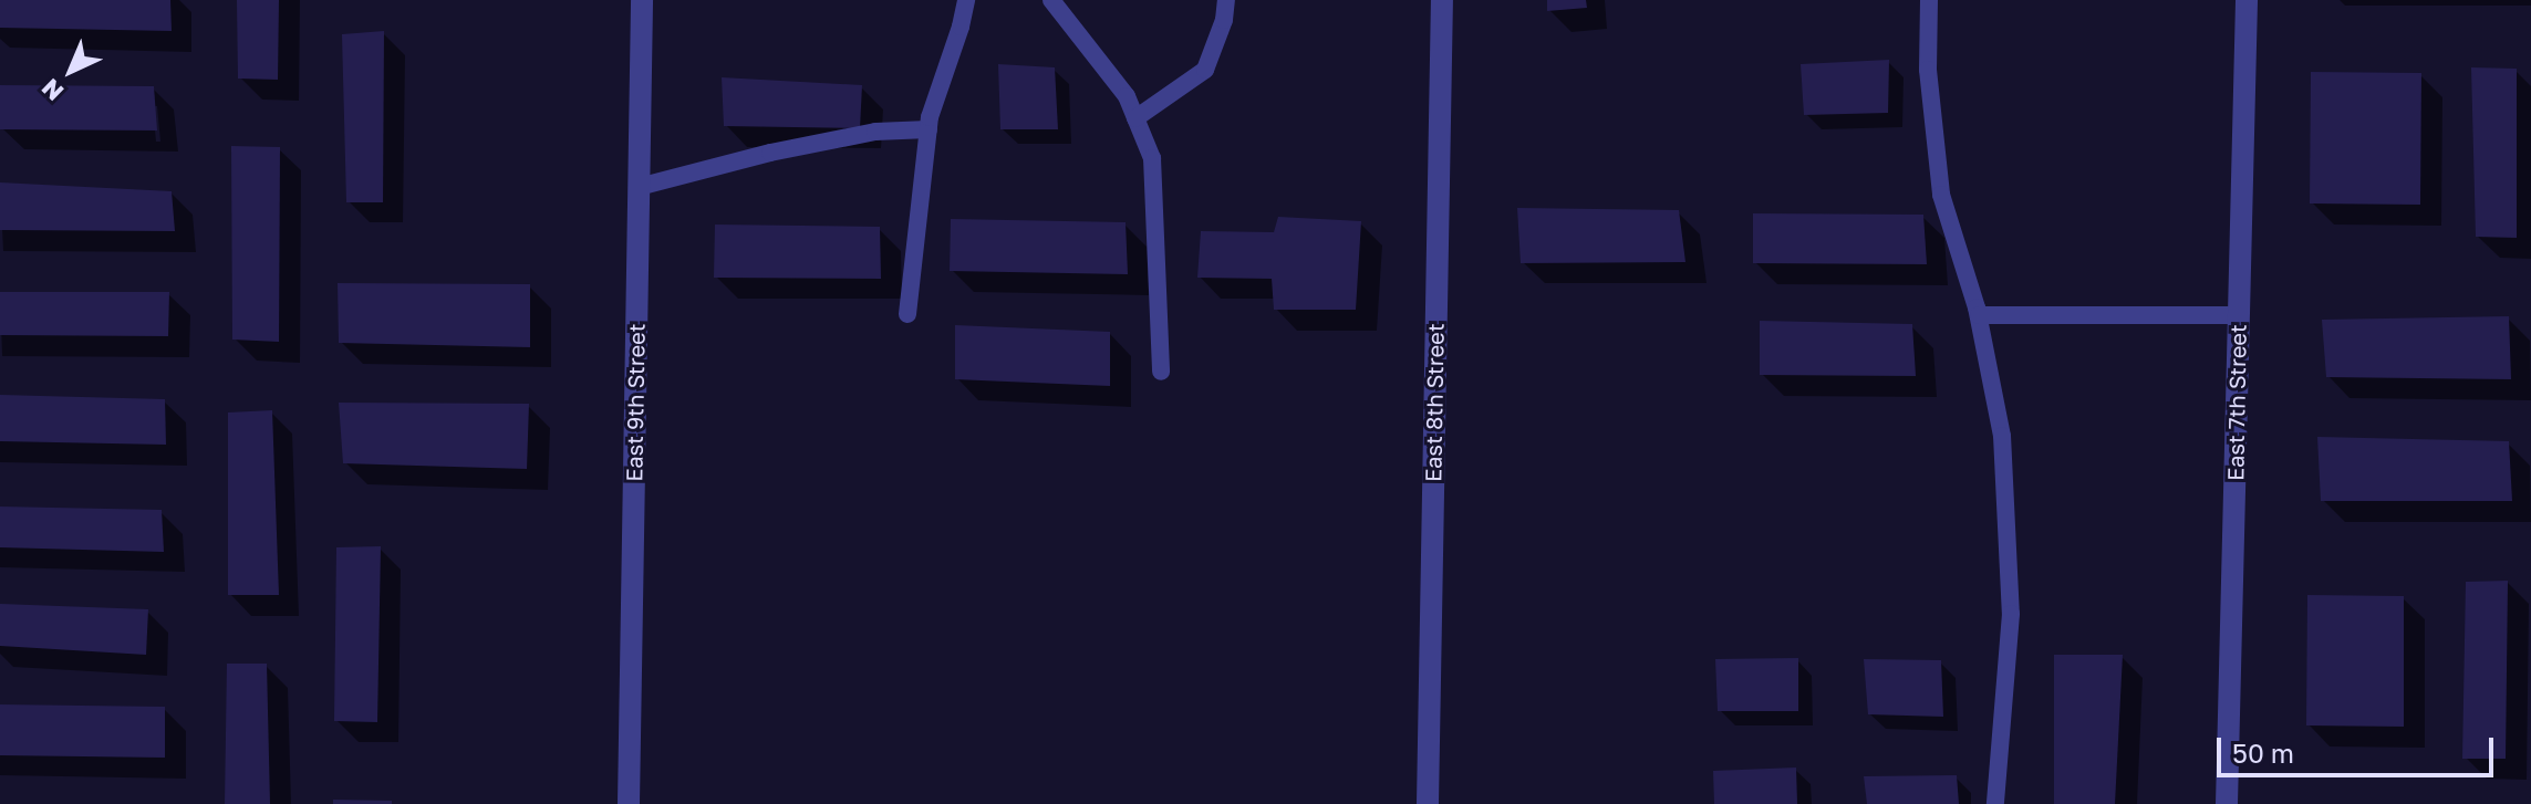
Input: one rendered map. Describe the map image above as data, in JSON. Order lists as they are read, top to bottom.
{
  "streets": {
    "street": ["East 9th Street", "East 8th Street", "East 7th Street"]
  },
  "scale_bar": "50 m",
  "north": "bottom left"
}
